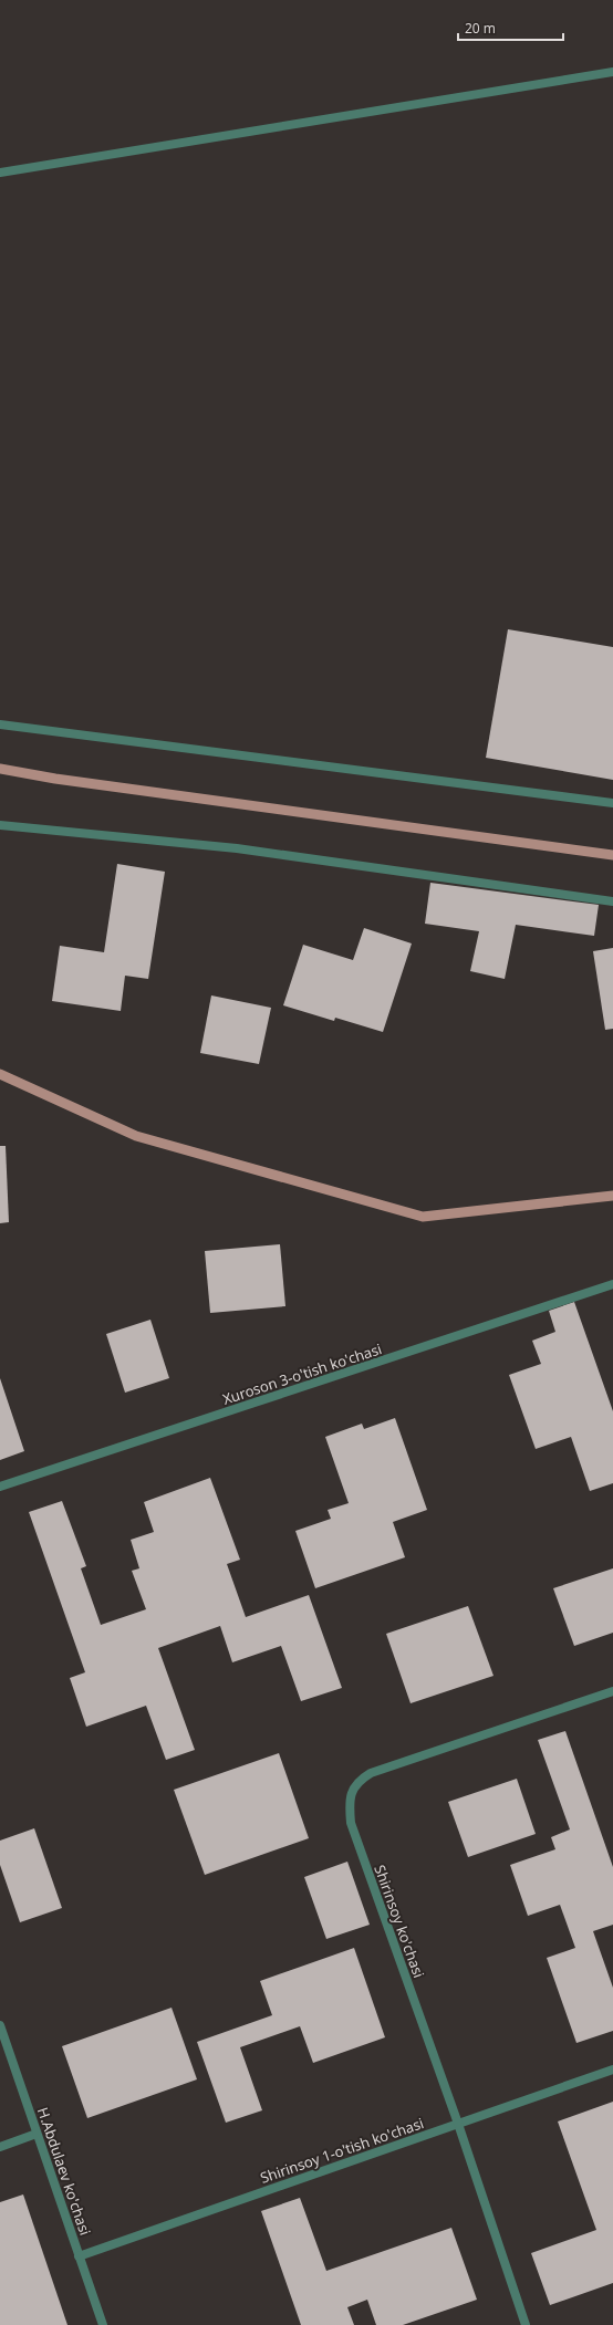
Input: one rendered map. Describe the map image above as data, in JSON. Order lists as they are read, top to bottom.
{
  "streets": {
    "street": [
      "Xuroson 3-o'tish ko'chasi",
      "Shirinsoy ko'chasi",
      "Shirinsoy 1-o'tish ko'chasi",
      "H.Abdulaev ko'chasi"
    ]
  },
  "crossings": [
    ["Shirinsoy ko'chasi", "Shirinsoy 1-o'tish ko'chasi"],
    ["Shirinsoy 1-o'tish ko'chasi", "H.Abdulaev ko'chasi"]
  ],
  "scale_bar": "20 m"
}
